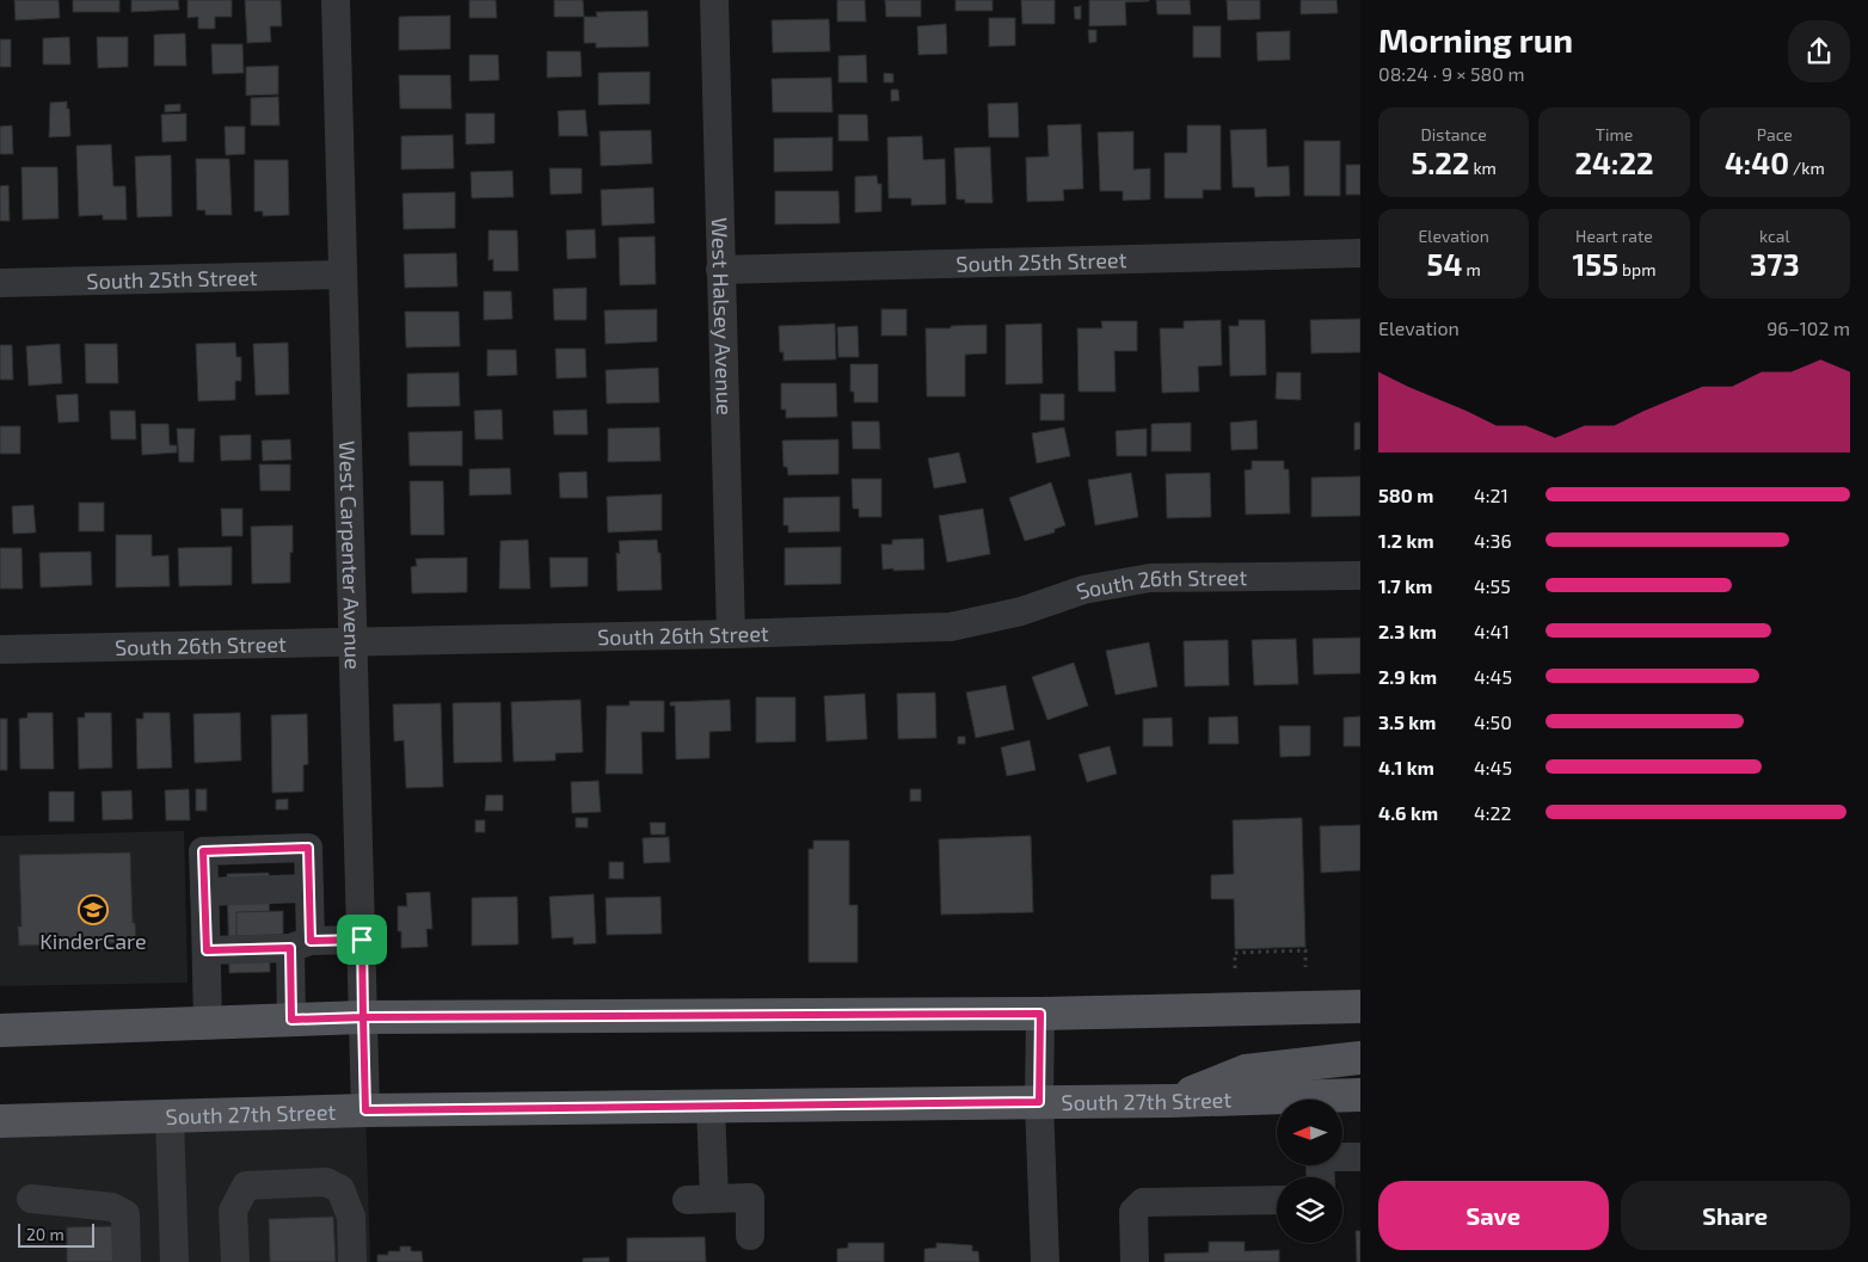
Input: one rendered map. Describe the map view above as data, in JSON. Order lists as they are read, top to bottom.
{
  "streets": {
    "main road": ["South 27th Street"],
    "street": [
      "South 25th Street",
      "West Halsey Avenue",
      "West Carpenter Avenue",
      "South 26th Street"
    ]
  },
  "crossings": [
    ["South 25th Street", "West Halsey Avenue"],
    ["South 25th Street", "West Carpenter Avenue"],
    ["West Halsey Avenue", "South 26th Street"],
    ["West Carpenter Avenue", "South 26th Street"],
    ["West Carpenter Avenue", "South 27th Street"]
  ],
  "places": {
    "school or university": ["KinderCare"]
  },
  "scale_bar": "20 m",
  "north": "left",
  "page": {
    "heading": ["Morning run", "08:24 · 9 × 580 m"],
    "stats": [
      ["Distance", "5.22 km"],
      ["Time", "24:22"],
      ["Pace", "4:40 /km"],
      ["Elevation", "54 m"],
      ["Heart rate", "155 bpm"],
      ["kcal", "373"]
    ],
    "chart": ["Elevation", "96–102 m"],
    "list": [
      {
        "name": "580 m",
        "note": "4:21"
      },
      {
        "name": "1.2 km",
        "note": "4:36"
      },
      {
        "name": "1.7 km",
        "note": "4:55"
      },
      {
        "name": "2.3 km",
        "note": "4:41"
      },
      {
        "name": "2.9 km",
        "note": "4:45"
      },
      {
        "name": "3.5 km",
        "note": "4:50"
      },
      {
        "name": "4.1 km",
        "note": "4:45"
      },
      {
        "name": "4.6 km",
        "note": "4:22"
      }
    ],
    "buttons": ["Save", "Share"],
    "scale": "20 m"
  }
}
